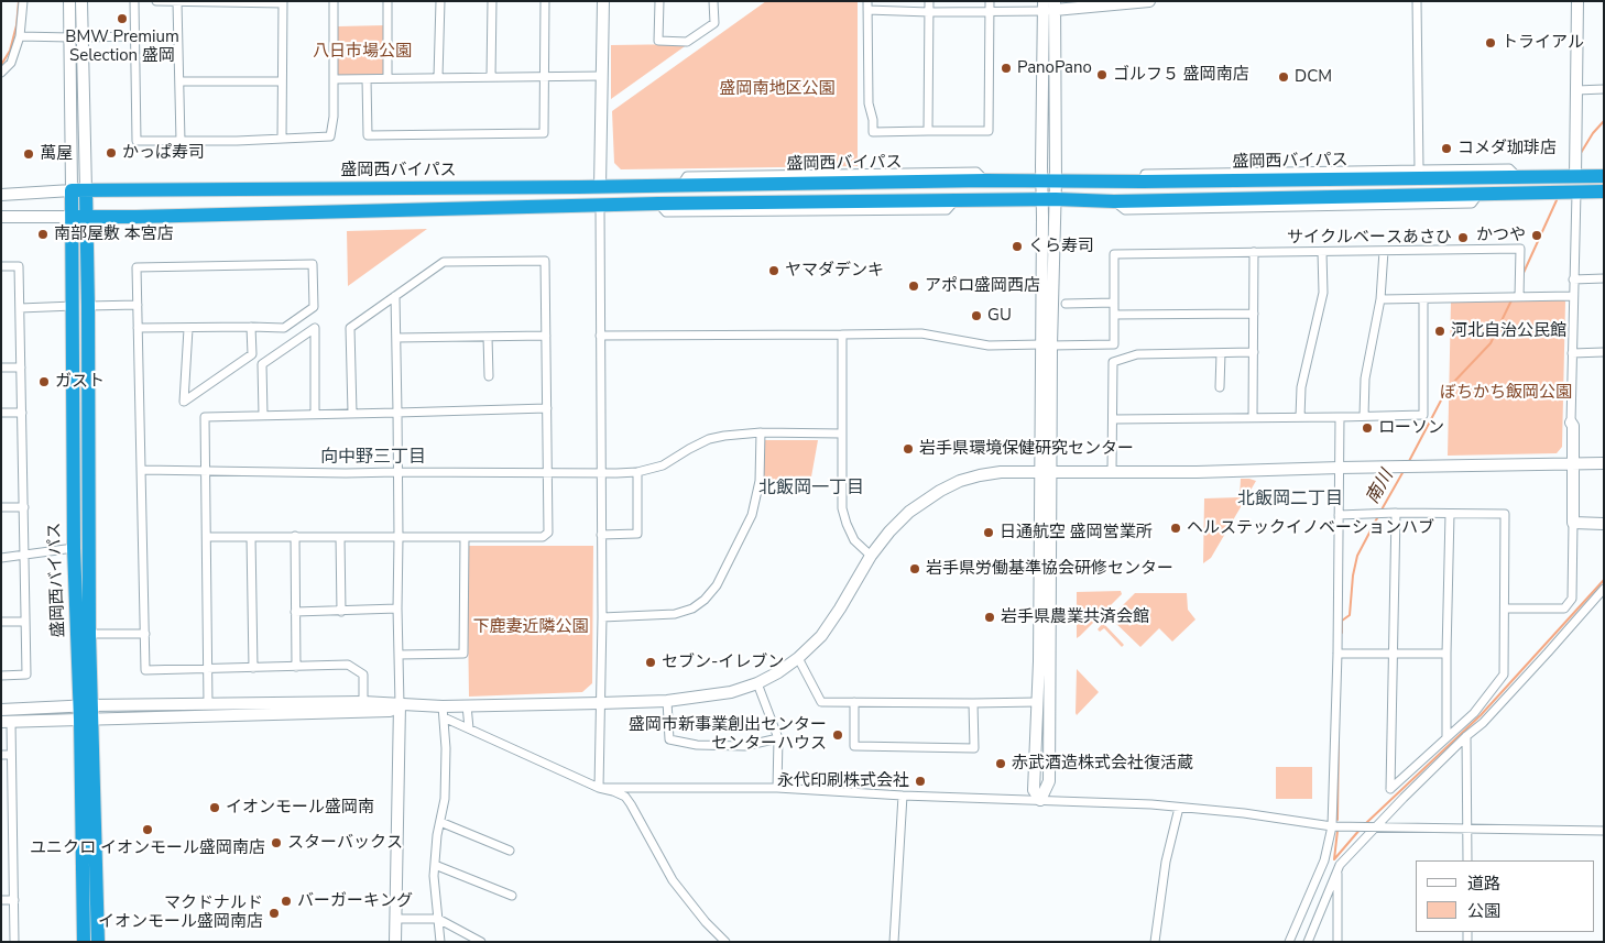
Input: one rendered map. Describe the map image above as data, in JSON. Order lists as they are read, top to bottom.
{
  "streets": {
    "highway": ["盛岡西バイパス"]
  },
  "districts": ["向中野三丁目", "北飯岡一丁目", "北飯岡二丁目"],
  "water": ["南川"],
  "parks": [
    "八日市場公園",
    "盛岡南地区公園",
    "ぼちかち飯岡公園",
    "下鹿妻近隣公園"
  ],
  "places": [
    "BMW Premium Selection 盛岡",
    "トライアル",
    "PanoPano",
    "ゴルフ５ 盛岡南店",
    "DCM",
    "コメダ珈琲店",
    "かっぱ寿司",
    "萬屋",
    "南部屋敷 本宮店",
    "かつや",
    "サイクルベースあさひ",
    "くら寿司",
    "ヤマダデンキ",
    "アポロ盛岡西店",
    "GU",
    "河北自治公民館",
    "ガスト",
    "ローソン",
    "岩手県環境保健研究センター",
    "ヘルステックイノベーションハブ",
    "日通航空 盛岡営業所",
    "岩手県労働基準協会研修センター",
    "岩手県農業共済会館",
    "セブン-イレブン",
    "盛岡市新事業創出センター センターハウス",
    "赤武酒造株式会社復活蔵",
    "永代印刷株式会社",
    "イオンモール盛岡南",
    "ユニクロ イオンモール盛岡南店",
    "スターバックス",
    "バーガーキング",
    "マクドナルド イオンモール盛岡南店"
  ],
  "legend": ["道路", "公園"]
}
